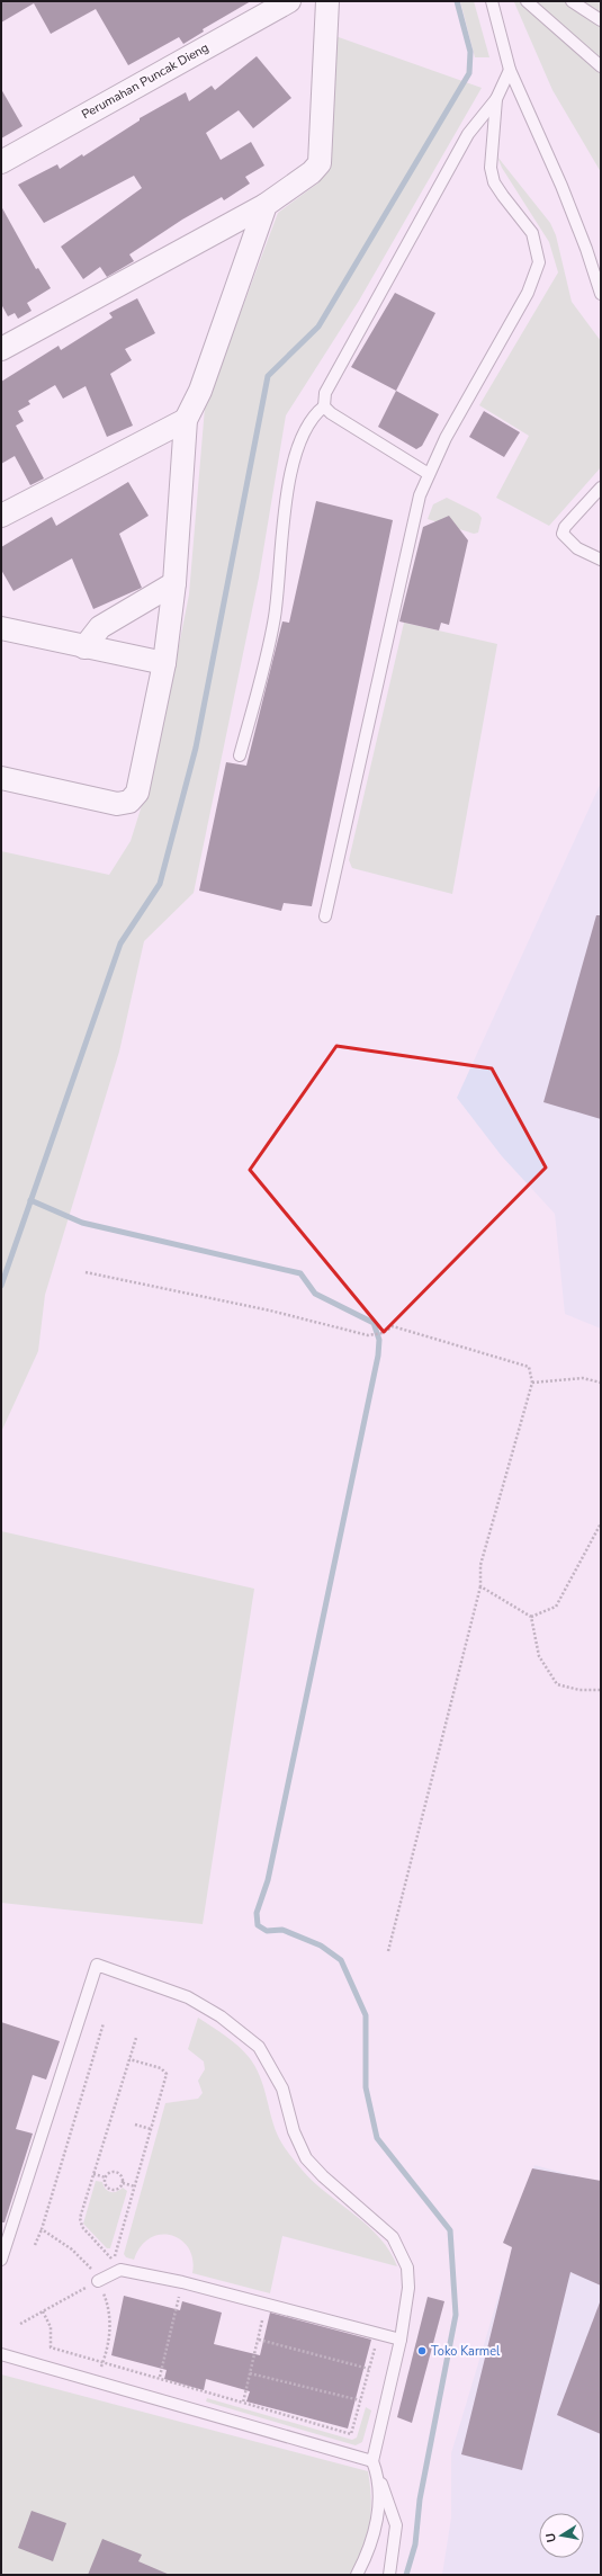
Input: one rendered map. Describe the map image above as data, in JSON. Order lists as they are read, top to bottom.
{
  "streets": {
    "street": ["Perumahan Puncak Dieng"]
  },
  "places": ["Toko Karmel"],
  "north": "left"
}
